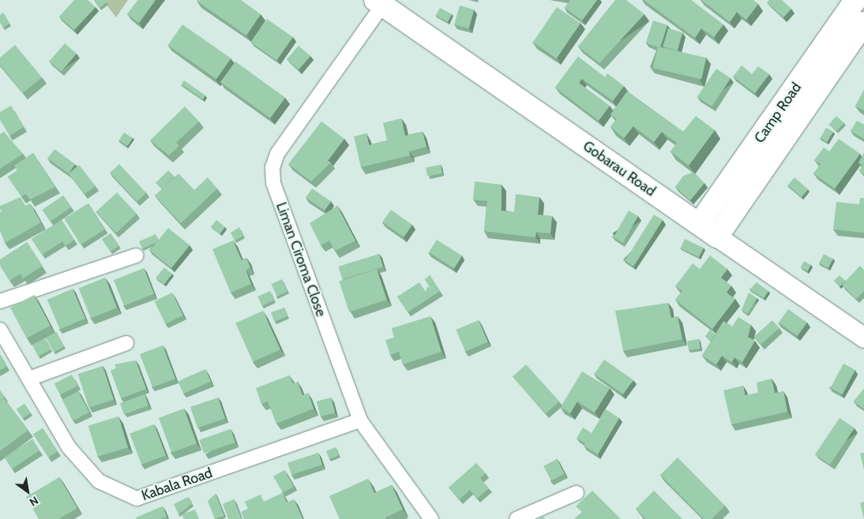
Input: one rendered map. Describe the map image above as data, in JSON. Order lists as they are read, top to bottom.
{
  "streets": {
    "main road": ["Camp Road", "Gobarau Road"],
    "street": ["Liman Ciroma Close", "Kabala Road"]
  },
  "crossings": [
    ["Camp Road", "Gobarau Road"],
    ["Gobarau Road", "Liman Ciroma Close"],
    ["Liman Ciroma Close", "Kabala Road"]
  ],
  "north": "bottom right"
}
